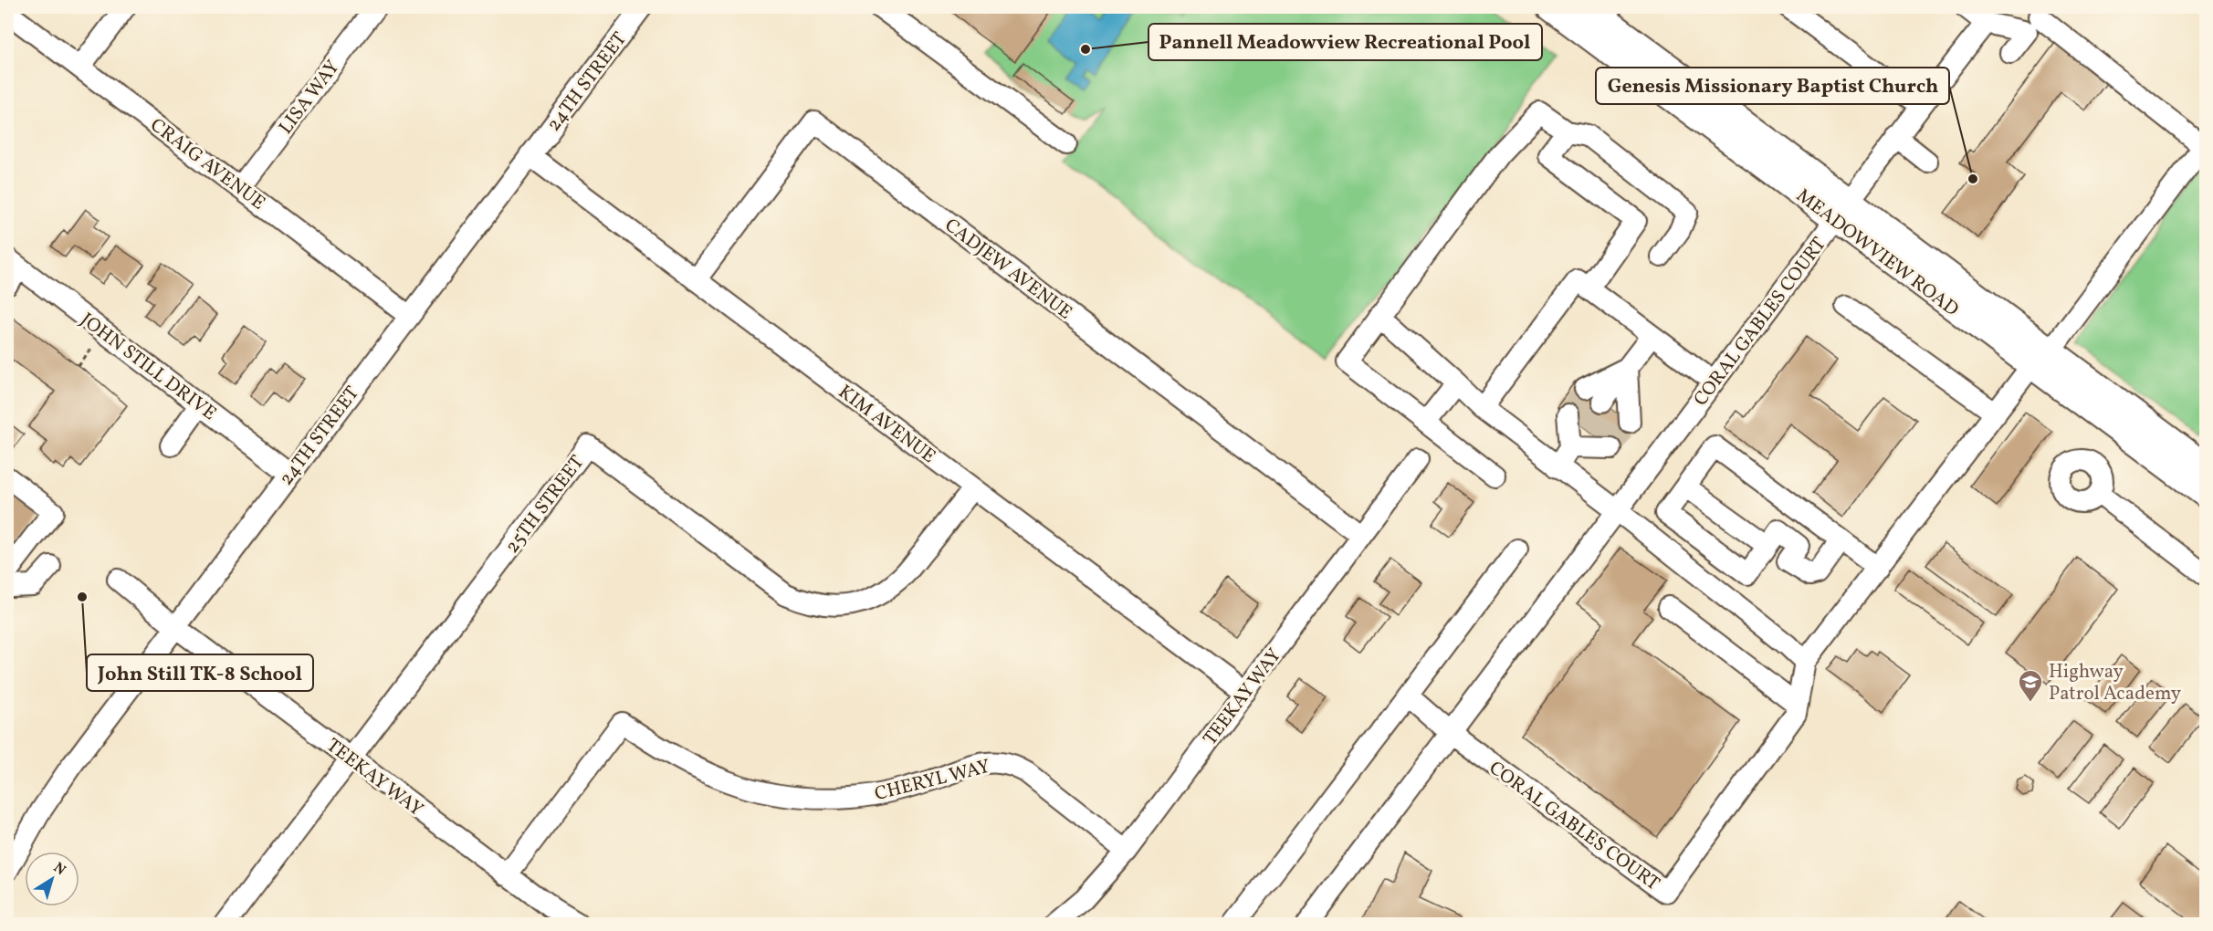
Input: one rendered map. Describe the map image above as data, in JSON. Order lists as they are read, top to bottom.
{
  "streets": {
    "main road": ["MEADOWVIEW ROAD"],
    "street": [
      "24TH STREET",
      "LISA WAY",
      "CRAIG AVENUE",
      "CADJEW AVENUE",
      "CORAL GABLES COURT",
      "JOHN STILL DRIVE",
      "KIM AVENUE",
      "25TH STREET",
      "TEEKAY WAY",
      "CHERYL WAY"
    ]
  },
  "crossings": [
    ["24TH STREET", "CRAIG AVENUE"],
    ["24TH STREET", "JOHN STILL DRIVE"],
    ["24TH STREET", "KIM AVENUE"],
    ["24TH STREET", "TEEKAY WAY"],
    ["LISA WAY", "CRAIG AVENUE"],
    ["MEADOWVIEW ROAD", "CORAL GABLES COURT"],
    ["CADJEW AVENUE", "KIM AVENUE"],
    ["CADJEW AVENUE", "TEEKAY WAY"],
    ["KIM AVENUE", "25TH STREET"],
    ["KIM AVENUE", "TEEKAY WAY"],
    ["25TH STREET", "TEEKAY WAY"],
    ["TEEKAY WAY", "CHERYL WAY"]
  ],
  "places": {
    "other": ["Pannell Meadowview Recreational Pool", "Genesis Missionary Baptist Church", "John Still TK-8 School"],
    "school or university": ["Highway Patrol Academy"]
  },
  "north": "top right"
}
